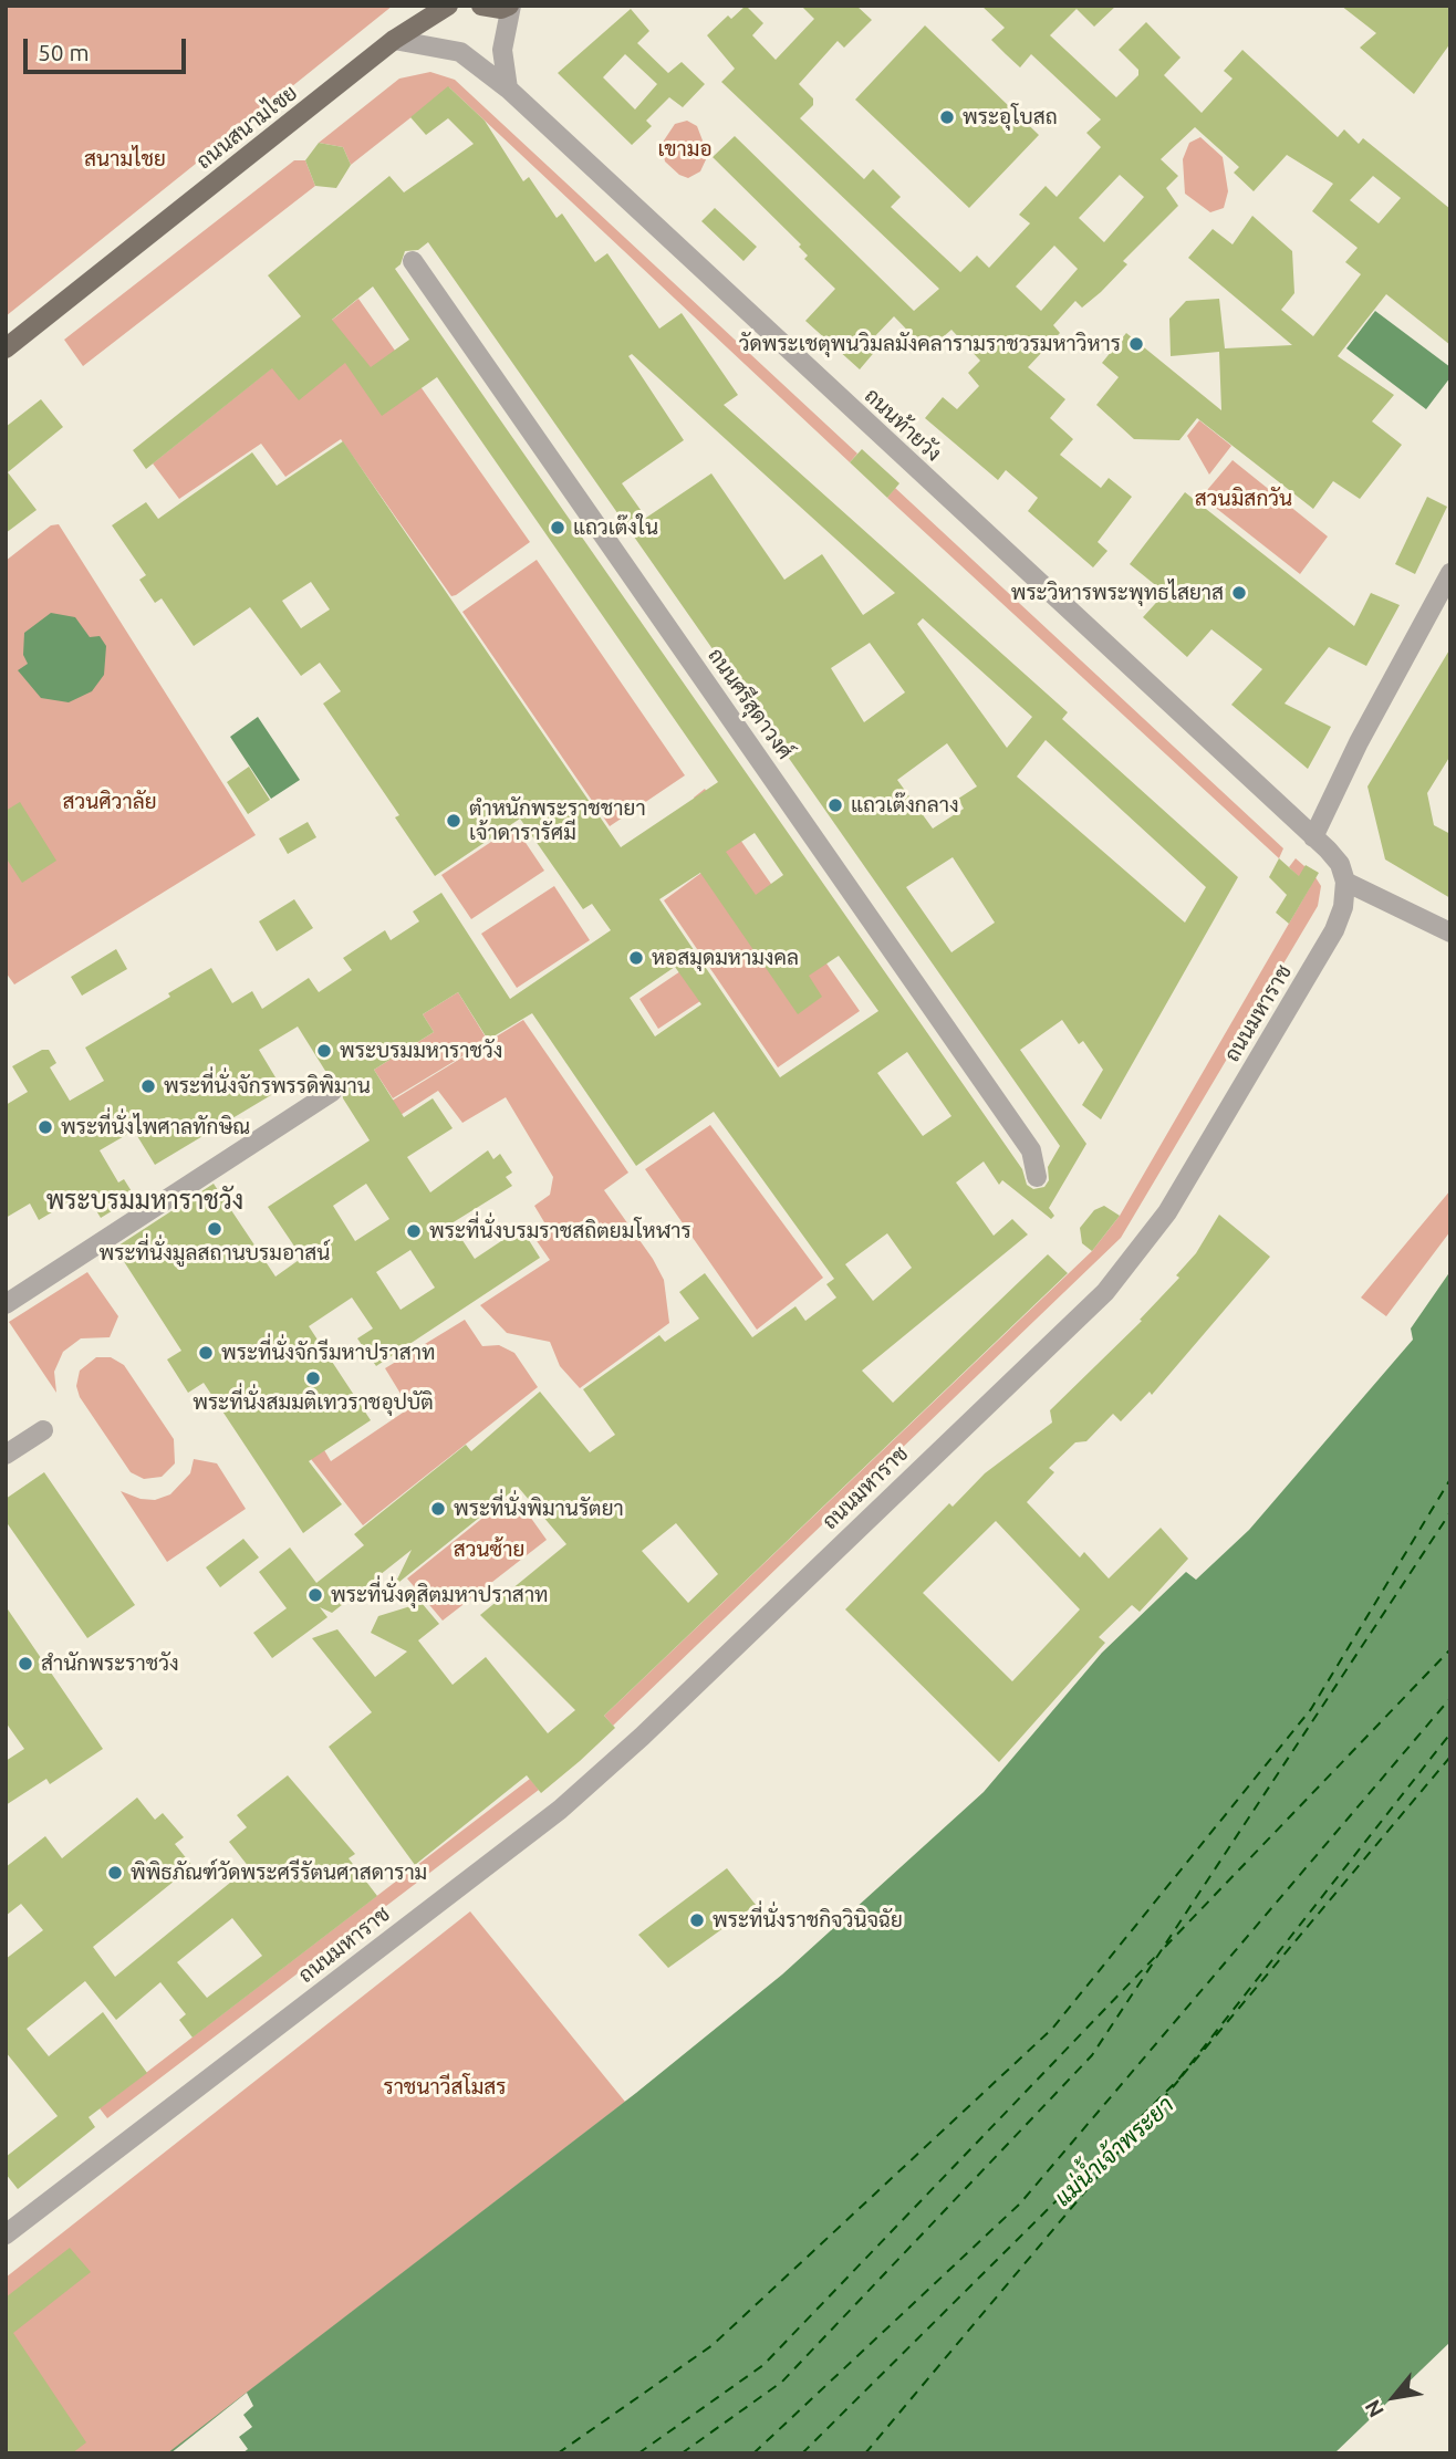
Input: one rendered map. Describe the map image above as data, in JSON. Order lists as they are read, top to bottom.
{
  "streets": {
    "main road": ["ถนนสนามไชย"],
    "street": ["ถนนท้ายวัง", "ถนนศรีสุดาวงศ์", "ถนนมหาราช"]
  },
  "crossings": [
    ["ถนนสนามไชย", "ถนนท้ายวัง"]
  ],
  "districts": ["พระบรมมหาราชวัง"],
  "water": ["แม่น้ำเจ้าพระยา"],
  "parks": [
    "เขามอ",
    "สนามไชย",
    "สวนมิสกวัน",
    "สวนศิวาลัย",
    "สวนซ้าย",
    "ราชนาวีสโมสร"
  ],
  "places": [
    "พระอุโบสถ",
    "วัดพระเชตุพนวิมลมังคลารามราชวรมหาวิหาร",
    "แถวเต๊งใน",
    "พระวิหารพระพุทธไสยาส",
    "แถวเต๊งกลาง",
    "ตำหนักพระราชชายา เจ้าดารารัศมี",
    "หอสมุดมหามงคล",
    "พระบรมมหาราชวัง",
    "พระที่นั่งจักรพรรดิพิมาน",
    "พระที่นั่งไพศาลทักษิณ",
    "พระที่นั่งมูลสถานบรมอาสน์",
    "พระที่นั่งบรมราชสถิตยมโหฬาร",
    "พระที่นั่งจักรีมหาปราสาท",
    "พระที่นั่งสมมติเทวราชอุปบัติ",
    "พระที่นั่งพิมานรัตยา",
    "พระที่นั่งดุสิตมหาปราสาท",
    "สำนักพระราชวัง",
    "พิพิธภัณฑ์วัดพระศรีรัตนศาสดาราม",
    "พระที่นั่งราชกิจวินิจฉัย"
  ],
  "scale_bar": "50 m",
  "north": "bottom left"
}
